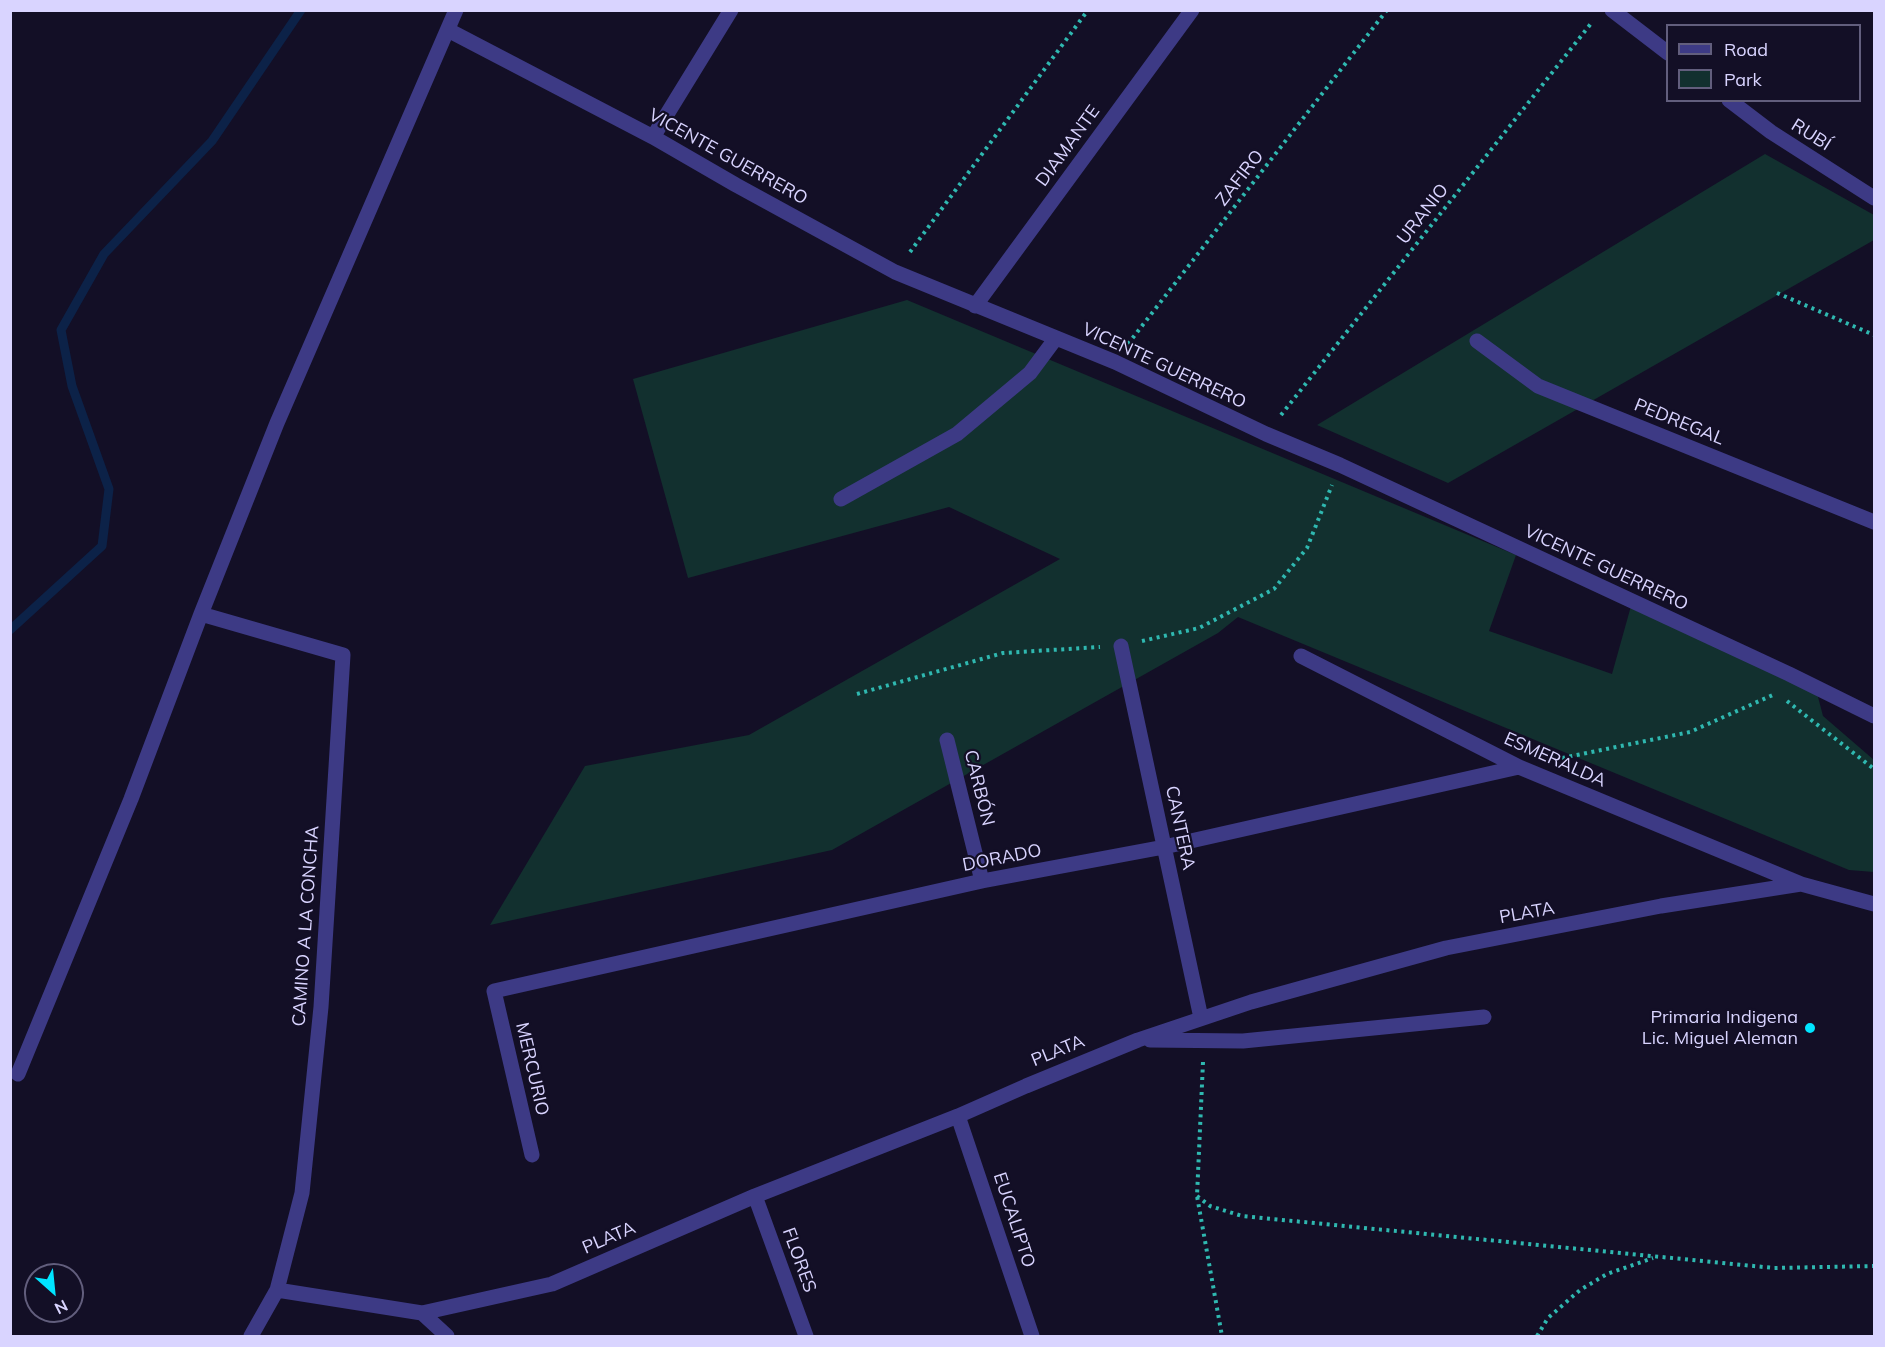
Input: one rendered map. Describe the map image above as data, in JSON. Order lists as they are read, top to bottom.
{
  "streets": {
    "street": [
      "RUBÍ",
      "DIAMANTE",
      "VICENTE GUERRERO",
      "PEDREGAL",
      "ESMERALDA",
      "CARBÓN",
      "CANTERA",
      "DORADO",
      "PLATA",
      "CAMINO A LA CONCHA",
      "MERCURIO",
      "EUCALIPTO",
      "FLORES"
    ],
    "path": ["ZAFIRO", "URANIO"]
  },
  "crossings": [
    ["DIAMANTE", "VICENTE GUERRERO"],
    ["VICENTE GUERRERO", "ZAFIRO"],
    ["VICENTE GUERRERO", "URANIO"],
    ["ESMERALDA", "DORADO"],
    ["ESMERALDA", "PLATA"],
    ["CARBÓN", "DORADO"],
    ["CANTERA", "DORADO"],
    ["CANTERA", "PLATA"],
    ["DORADO", "MERCURIO"],
    ["PLATA", "CAMINO A LA CONCHA"],
    ["PLATA", "EUCALIPTO"],
    ["PLATA", "FLORES"]
  ],
  "places": ["Primaria Indigena Lic. Miguel Aleman"],
  "legend": ["Road", "Park"],
  "north": "bottom right"
}
